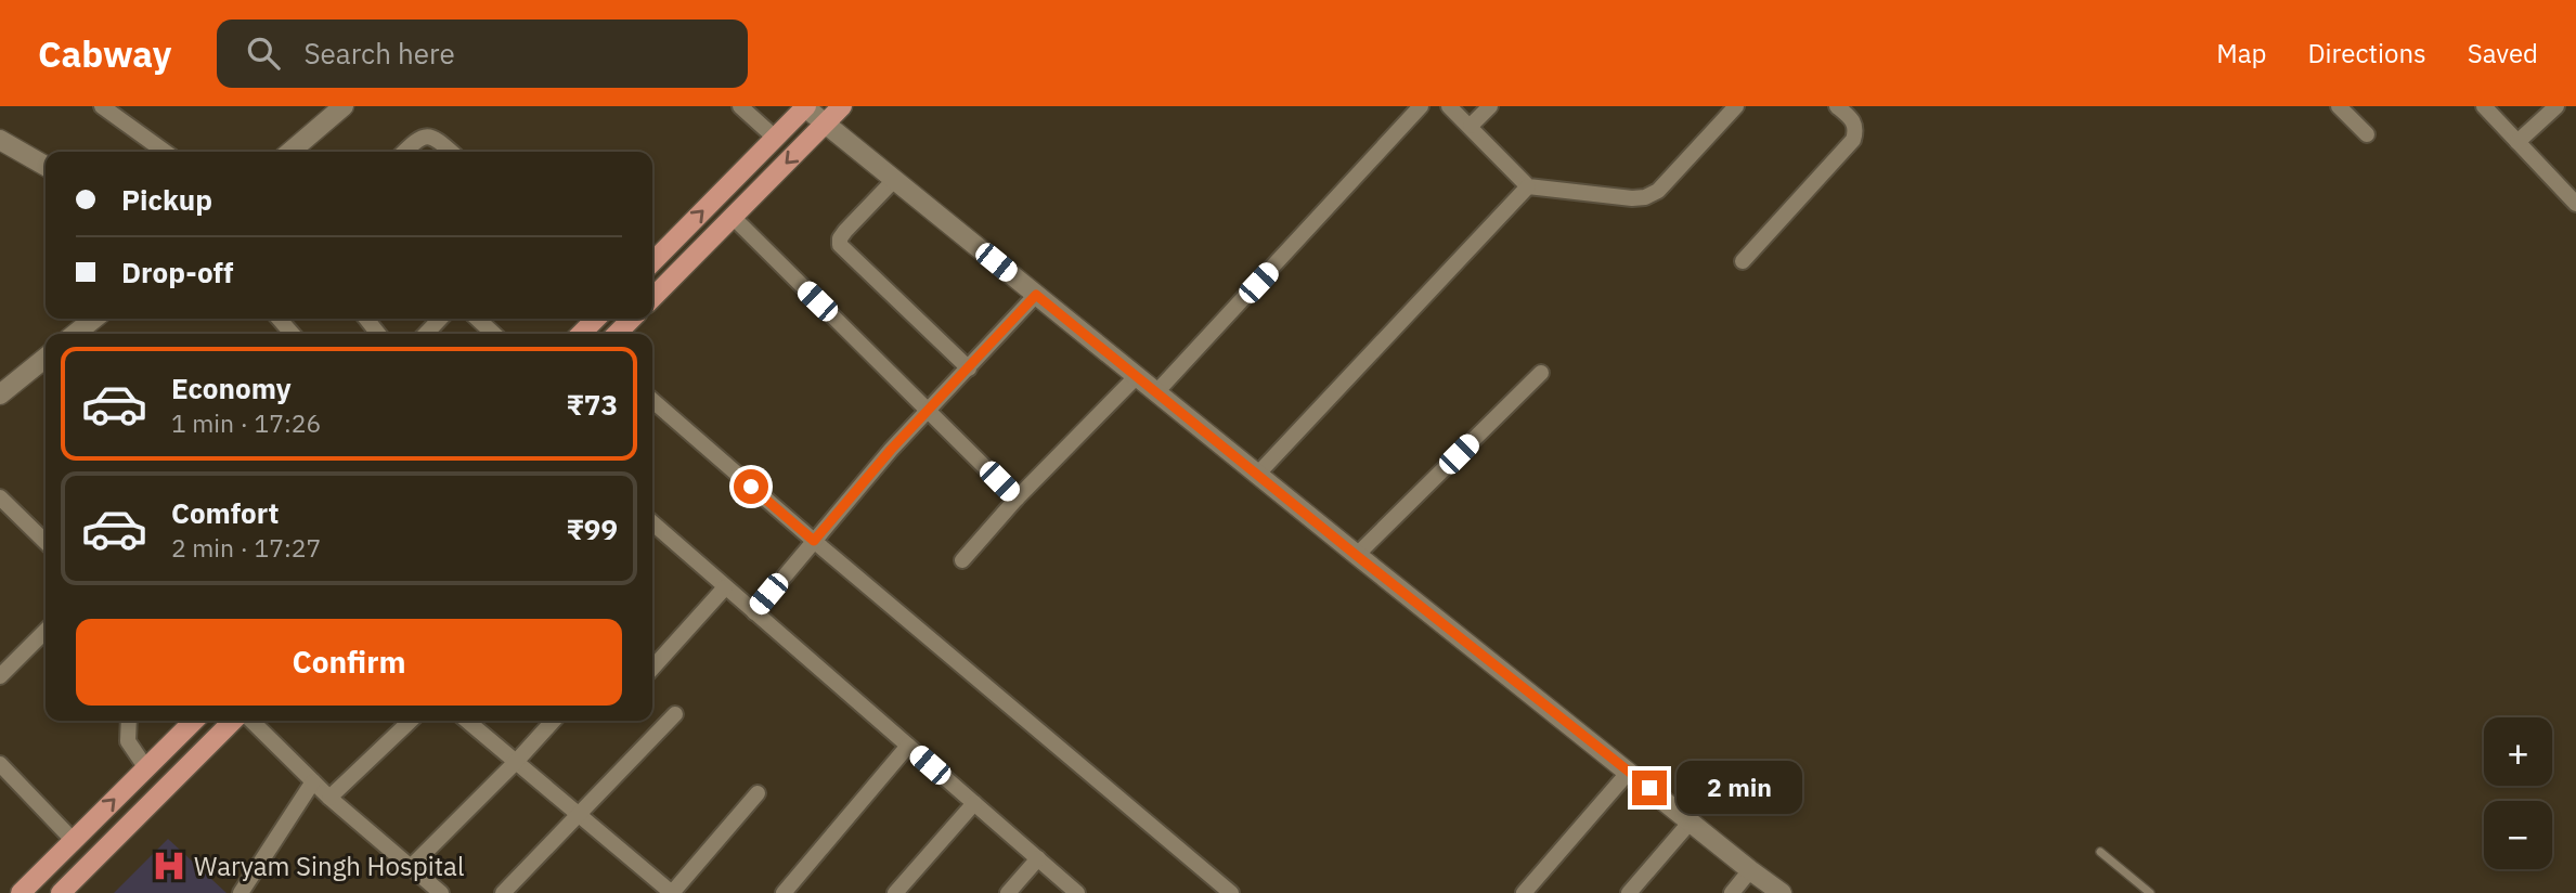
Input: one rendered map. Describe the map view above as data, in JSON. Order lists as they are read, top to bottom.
{
  "places": {
    "hospital": ["Waryam Singh Hospital"]
  },
  "page": {
    "header": "Cabway",
    "search": "Search here",
    "nav": ["Map", "Directions", "Saved"],
    "banner": ["Pickup", "Drop-off"],
    "list": [
      {
        "name": "Economy",
        "note": "1 min · 17:26",
        "value": "₹73"
      },
      {
        "name": "Comfort",
        "note": "2 min · 17:27",
        "value": "₹99"
      }
    ],
    "buttons": "Confirm",
    "map_buttons": ["+", "−"],
    "bubble": "2 min"
  }
}
